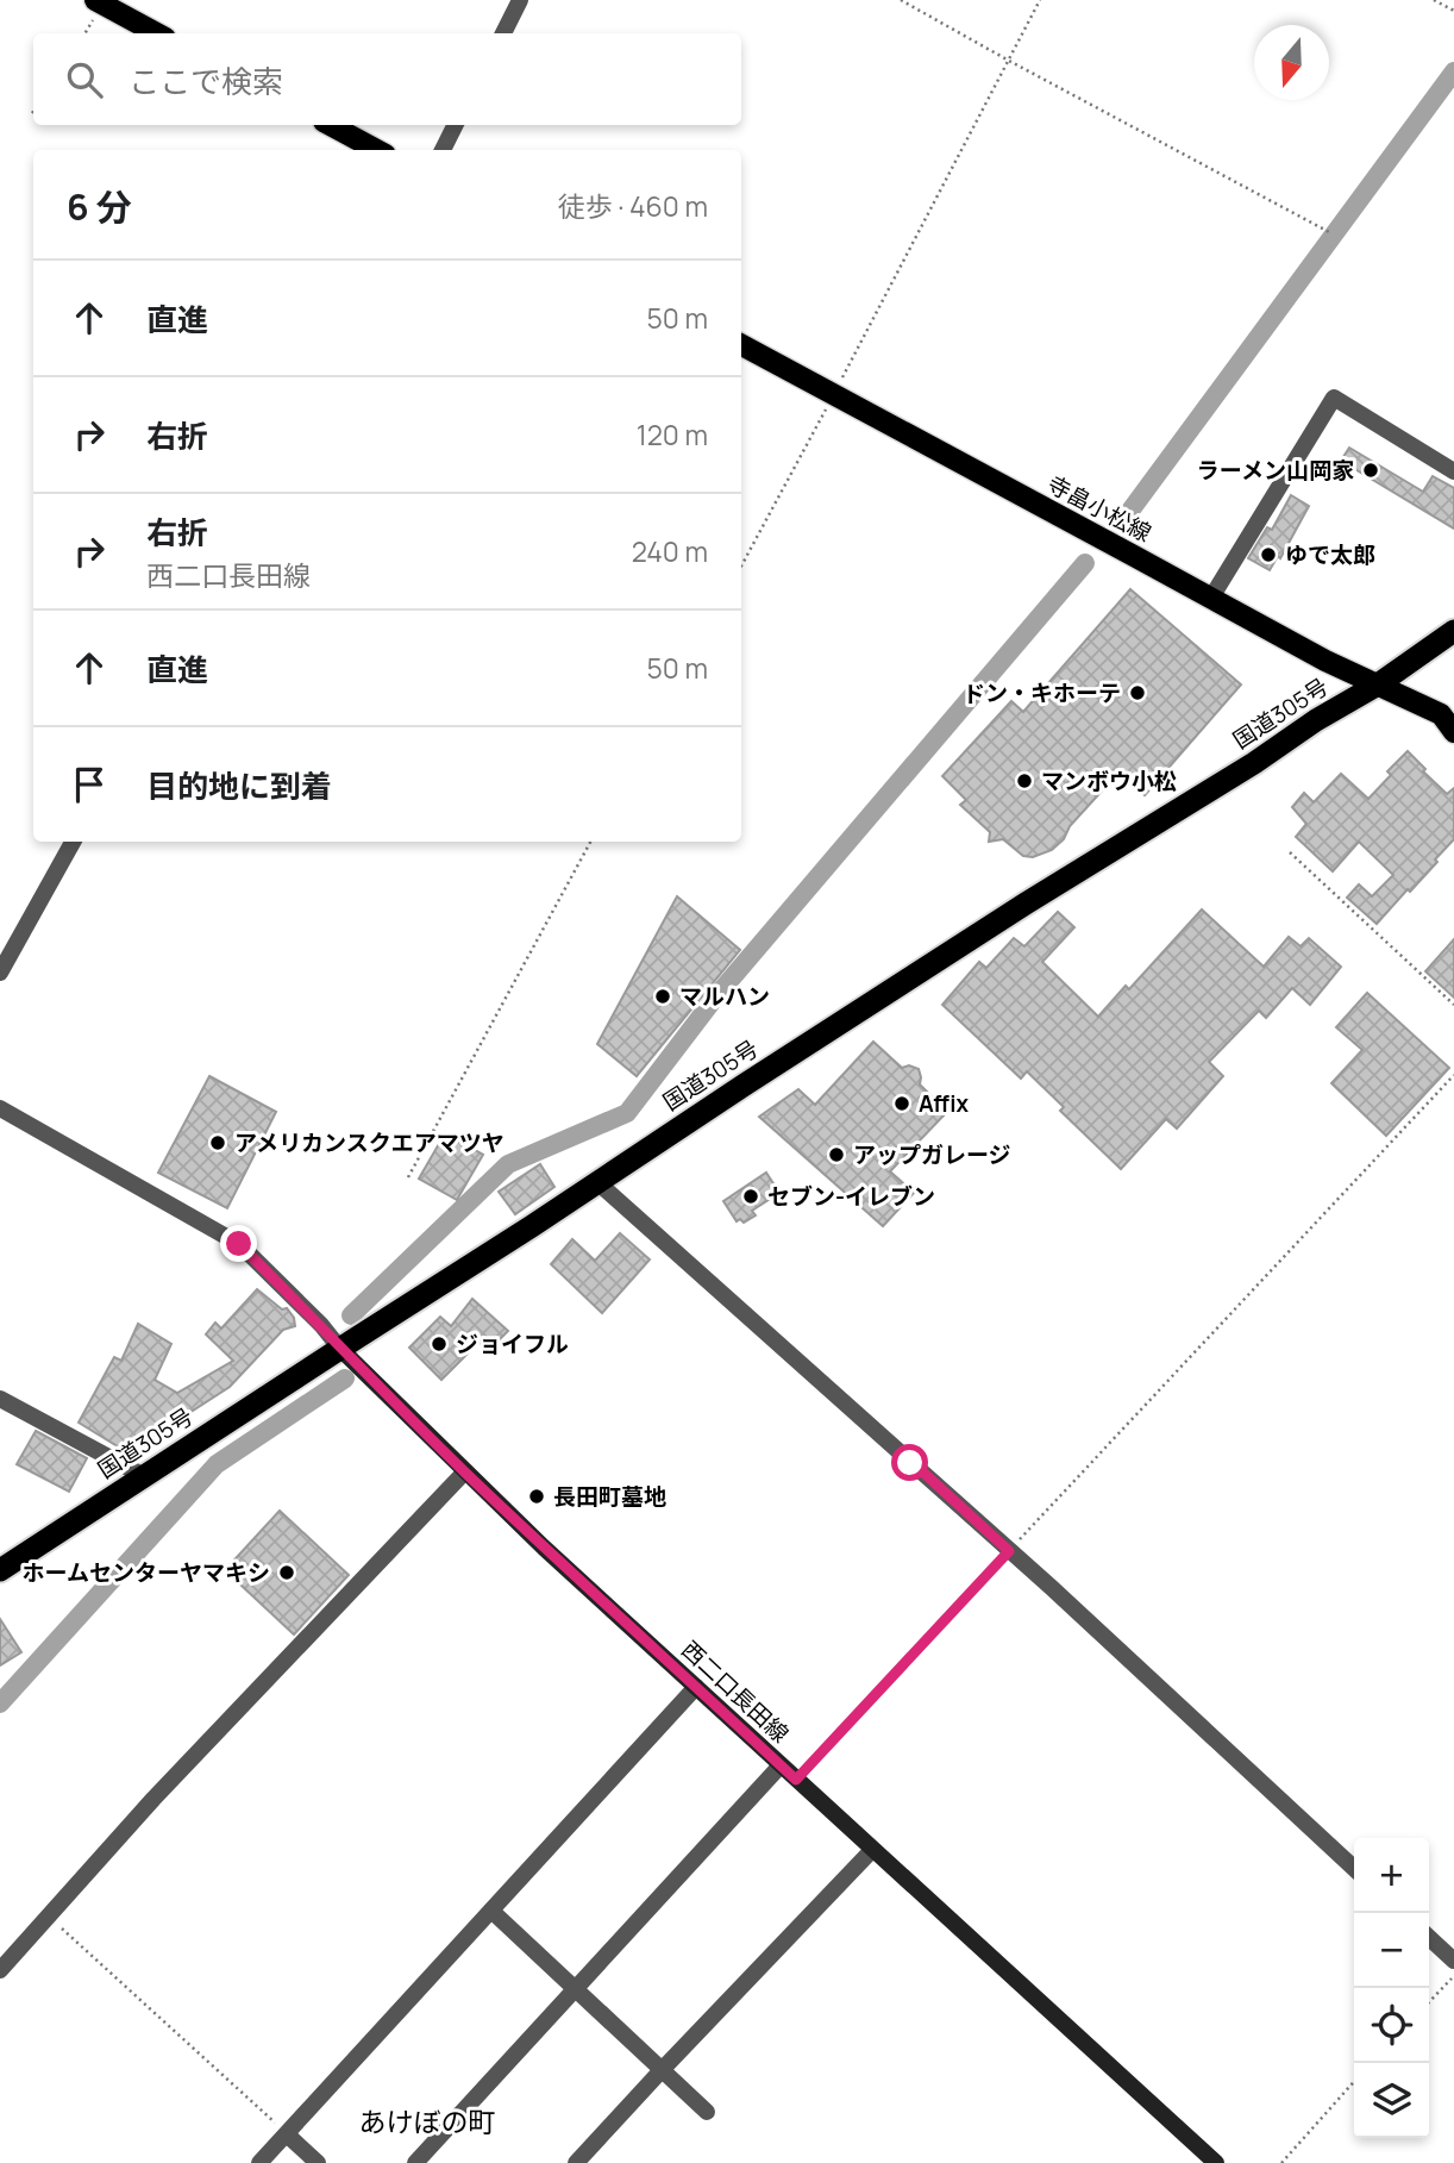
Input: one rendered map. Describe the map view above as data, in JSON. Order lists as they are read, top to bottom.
{
  "streets": {
    "highway": ["国道305号"],
    "main road": ["寺畠小松線", "西二口長田線"]
  },
  "crossings": [
    ["寺畠小松線", "国道305号"],
    ["国道305号", "西二口長田線"]
  ],
  "districts": ["あけぼの町"],
  "places": [
    "ラーメン山岡家",
    "ゆで太郎",
    "ドン・キホーテ",
    "マンボウ小松",
    "マルハン",
    "Affix",
    "アメリカンスクエアマツヤ",
    "アップガレージ",
    "セブン-イレブン",
    "ジョイフル",
    "長田町墓地",
    "ホームセンターヤマキシ"
  ],
  "north": "bottom",
  "page": {
    "search": "ここで検索",
    "heading": ["6 分", "徒歩 · 460 m"],
    "list": [
      ["直進", "50 m"],
      ["右折", "120 m"],
      ["右折", "西二口長田線", "240 m"],
      ["直進", "50 m"],
      "目的地に到着"
    ],
    "map_buttons": ["+", "−"]
  }
}
